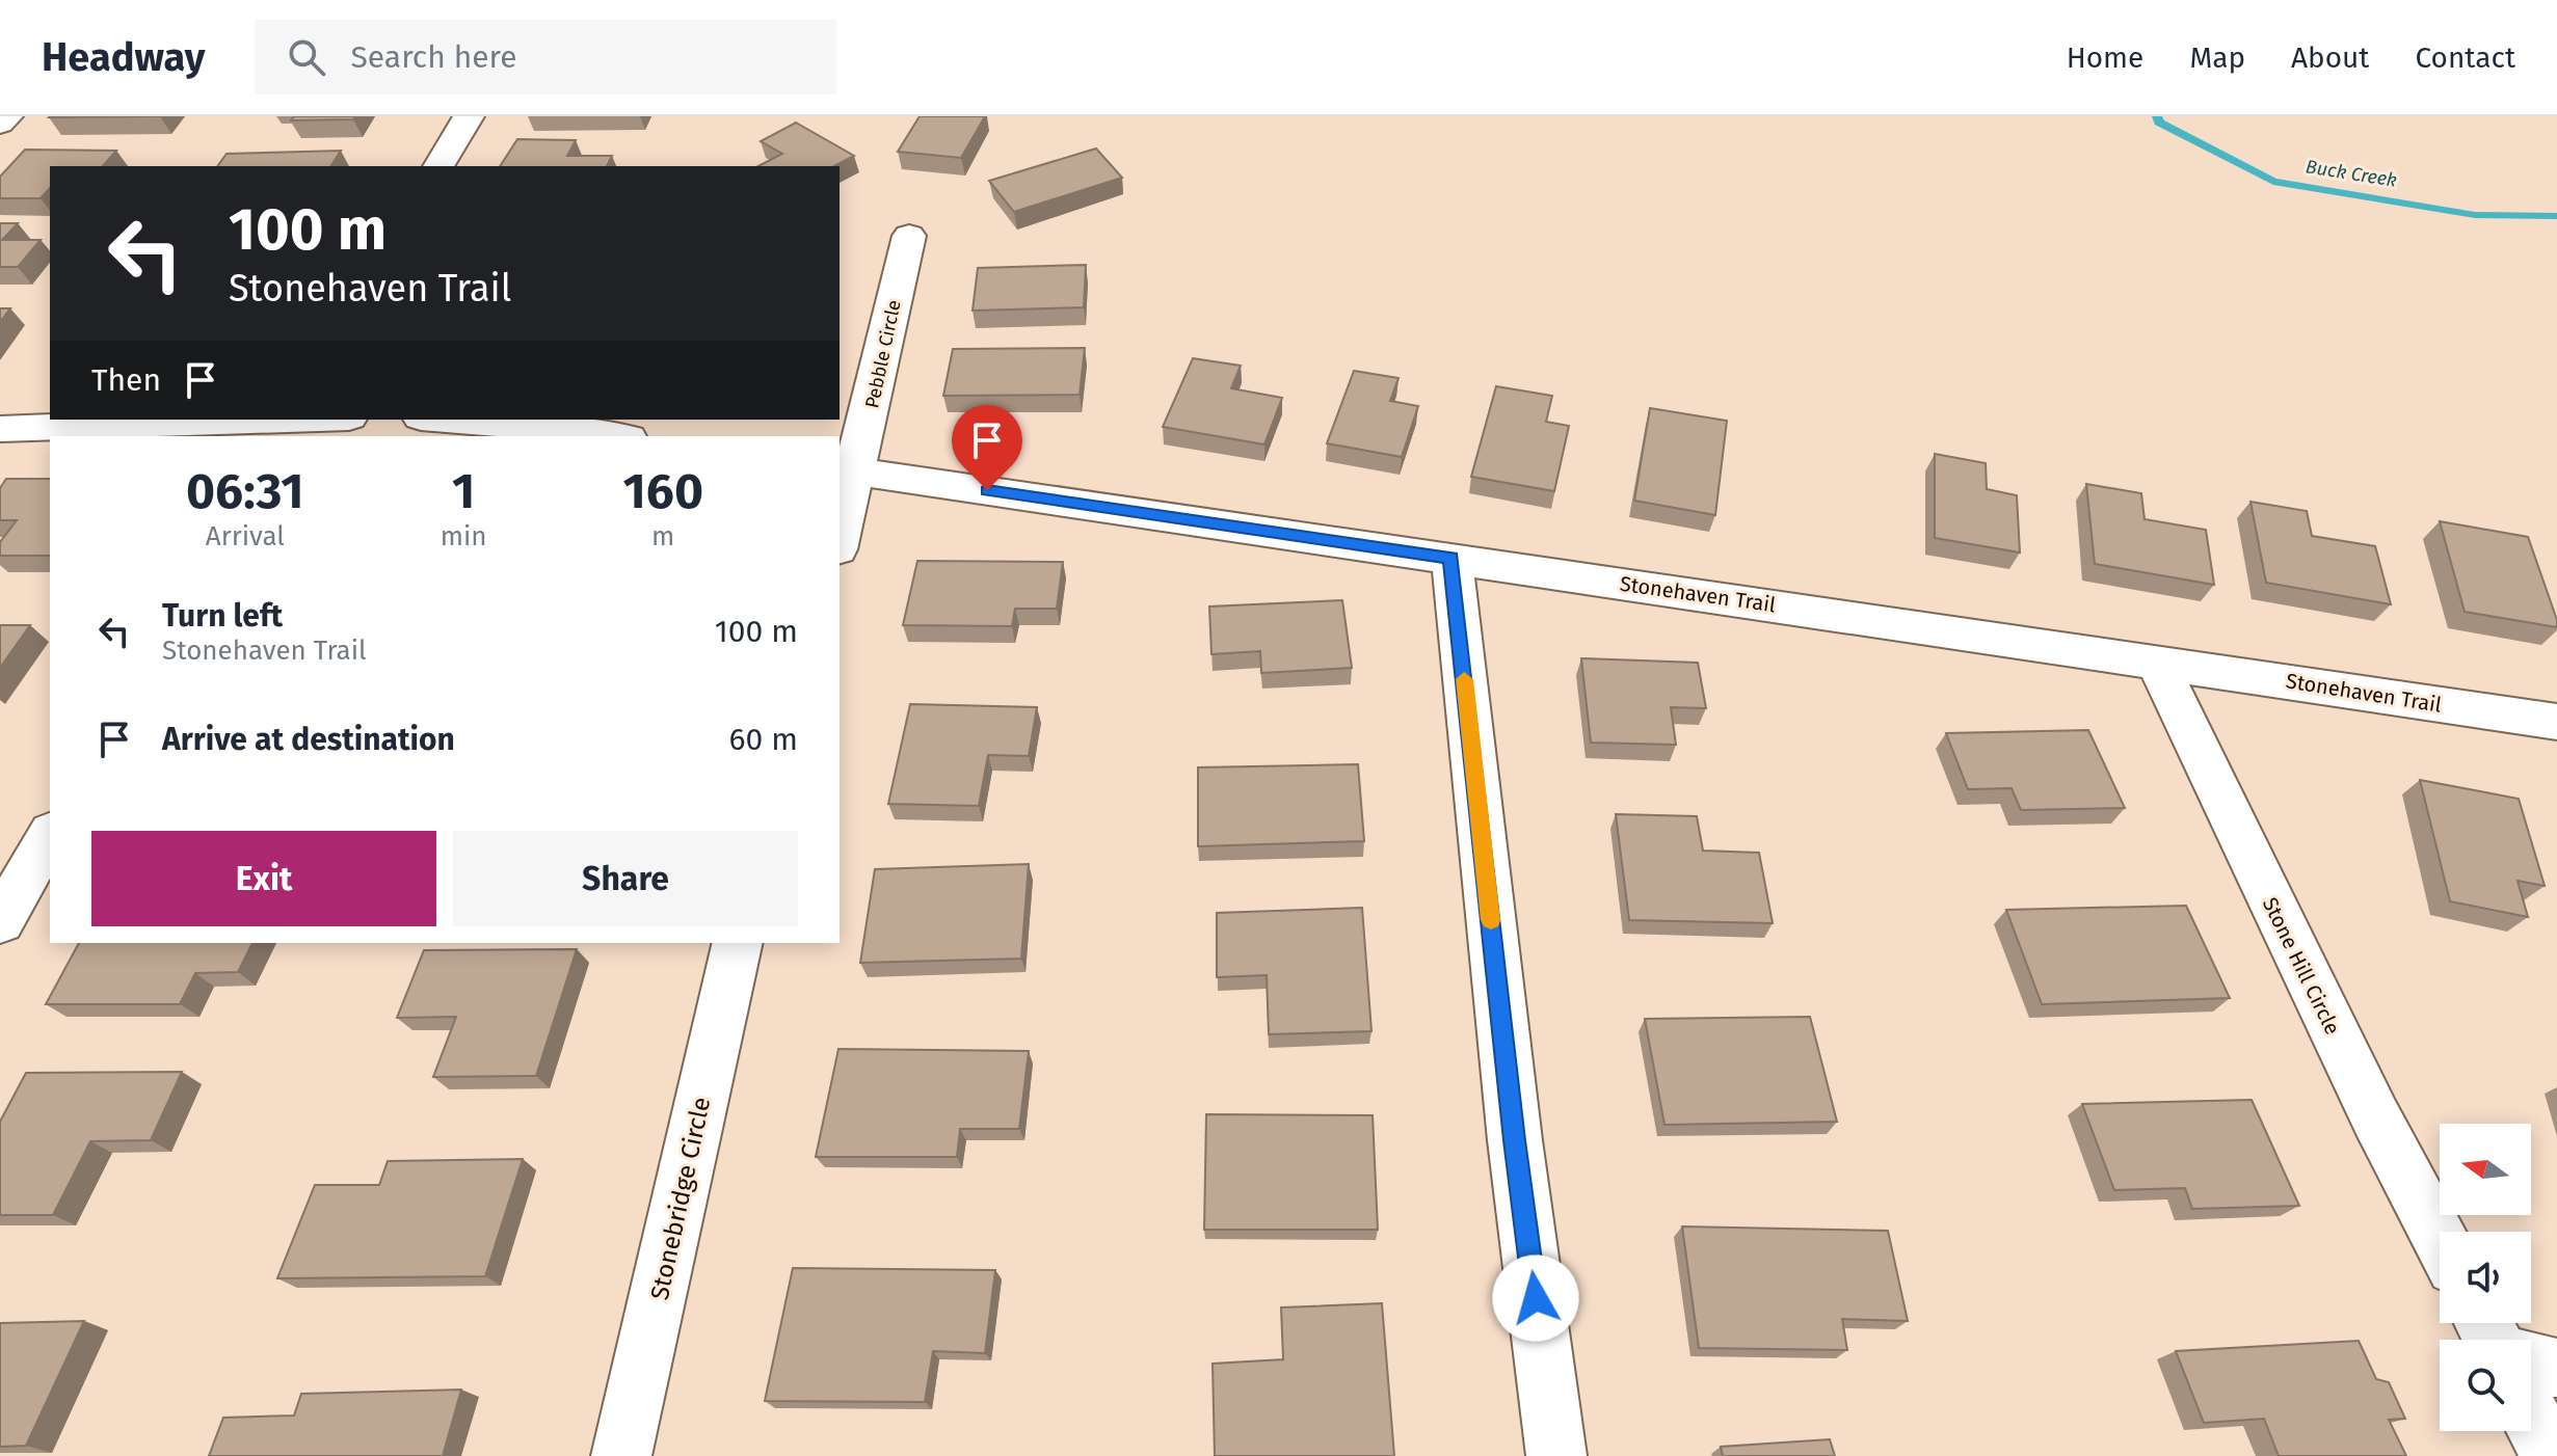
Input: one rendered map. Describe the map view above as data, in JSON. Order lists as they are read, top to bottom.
{
  "streets": {
    "street": [
      "Pebble Circle",
      "Stonehaven Trail",
      "Stone Hill Circle",
      "Stonebridge Circle"
    ]
  },
  "crossings": [
    ["Pebble Circle", "Stonehaven Trail"],
    ["Stonehaven Trail", "Stone Hill Circle"]
  ],
  "water": ["Buck Creek"],
  "north": "left",
  "page": {
    "header": "Headway",
    "search": "Search here",
    "nav": [
      "Home",
      "Map",
      "About",
      "Contact"
    ],
    "turn": ["100 m", "Stonehaven Trail"],
    "then": "Then",
    "eta": [
      "06:31",
      "Arrival",
      "1",
      "min",
      "160",
      "m"
    ],
    "list": [
      {
        "name": "Turn left",
        "note": "Stonehaven Trail",
        "value": "100 m"
      },
      {
        "name": "Arrive at destination",
        "value": "60 m"
      }
    ],
    "buttons": ["Exit", "Share"]
  }
}
